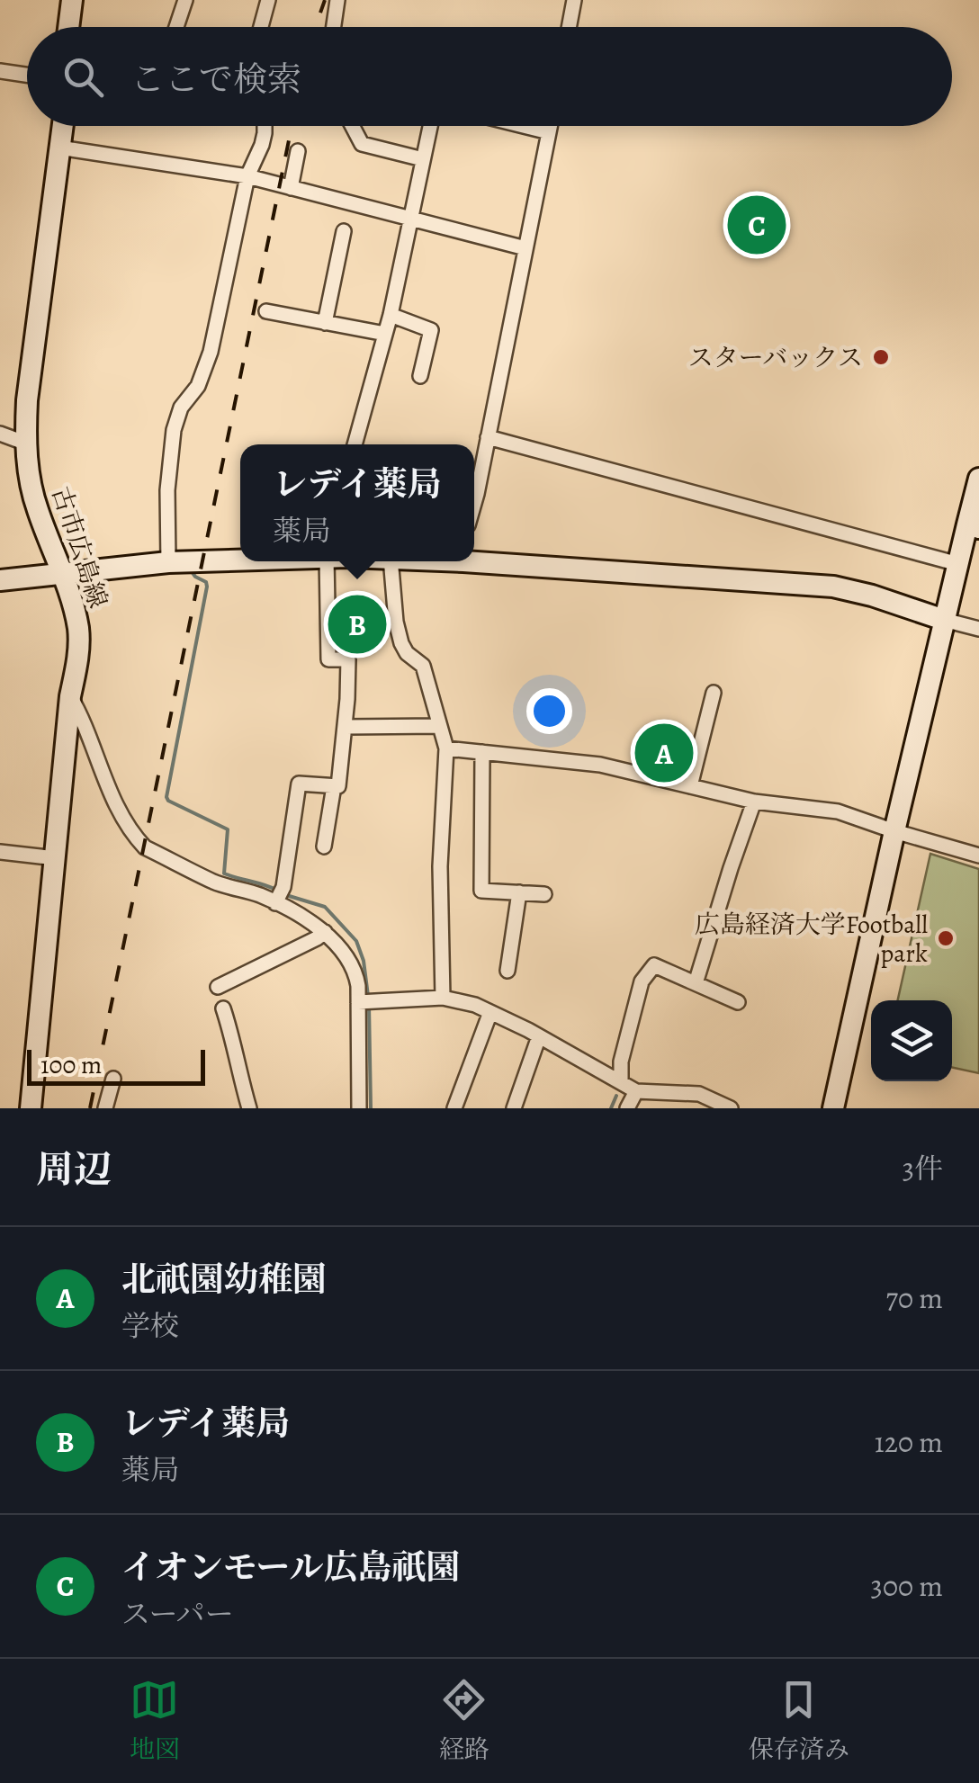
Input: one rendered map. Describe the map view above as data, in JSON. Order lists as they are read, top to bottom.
{
  "streets": {
    "street": ["古市広島線"]
  },
  "places": ["スターバックス", "広島経済大学Football park"],
  "scale_bar": "100 m",
  "page": {
    "search": "ここで検索",
    "pins": ["C", "B", "A"],
    "popup": ["レデイ薬局", "薬局"],
    "scale": "100 m",
    "heading": ["周辺", "3件"],
    "list": [
      {
        "mark": "A",
        "name": "北祇園幼稚園",
        "note": "学校",
        "value": "70 m"
      },
      {
        "mark": "B",
        "name": "レデイ薬局",
        "note": "薬局",
        "value": "120 m"
      },
      {
        "mark": "C",
        "name": "イオンモール広島祇園",
        "note": "スーパー",
        "value": "300 m"
      }
    ],
    "nav": ["地図", "経路", "保存済み"]
  }
}
